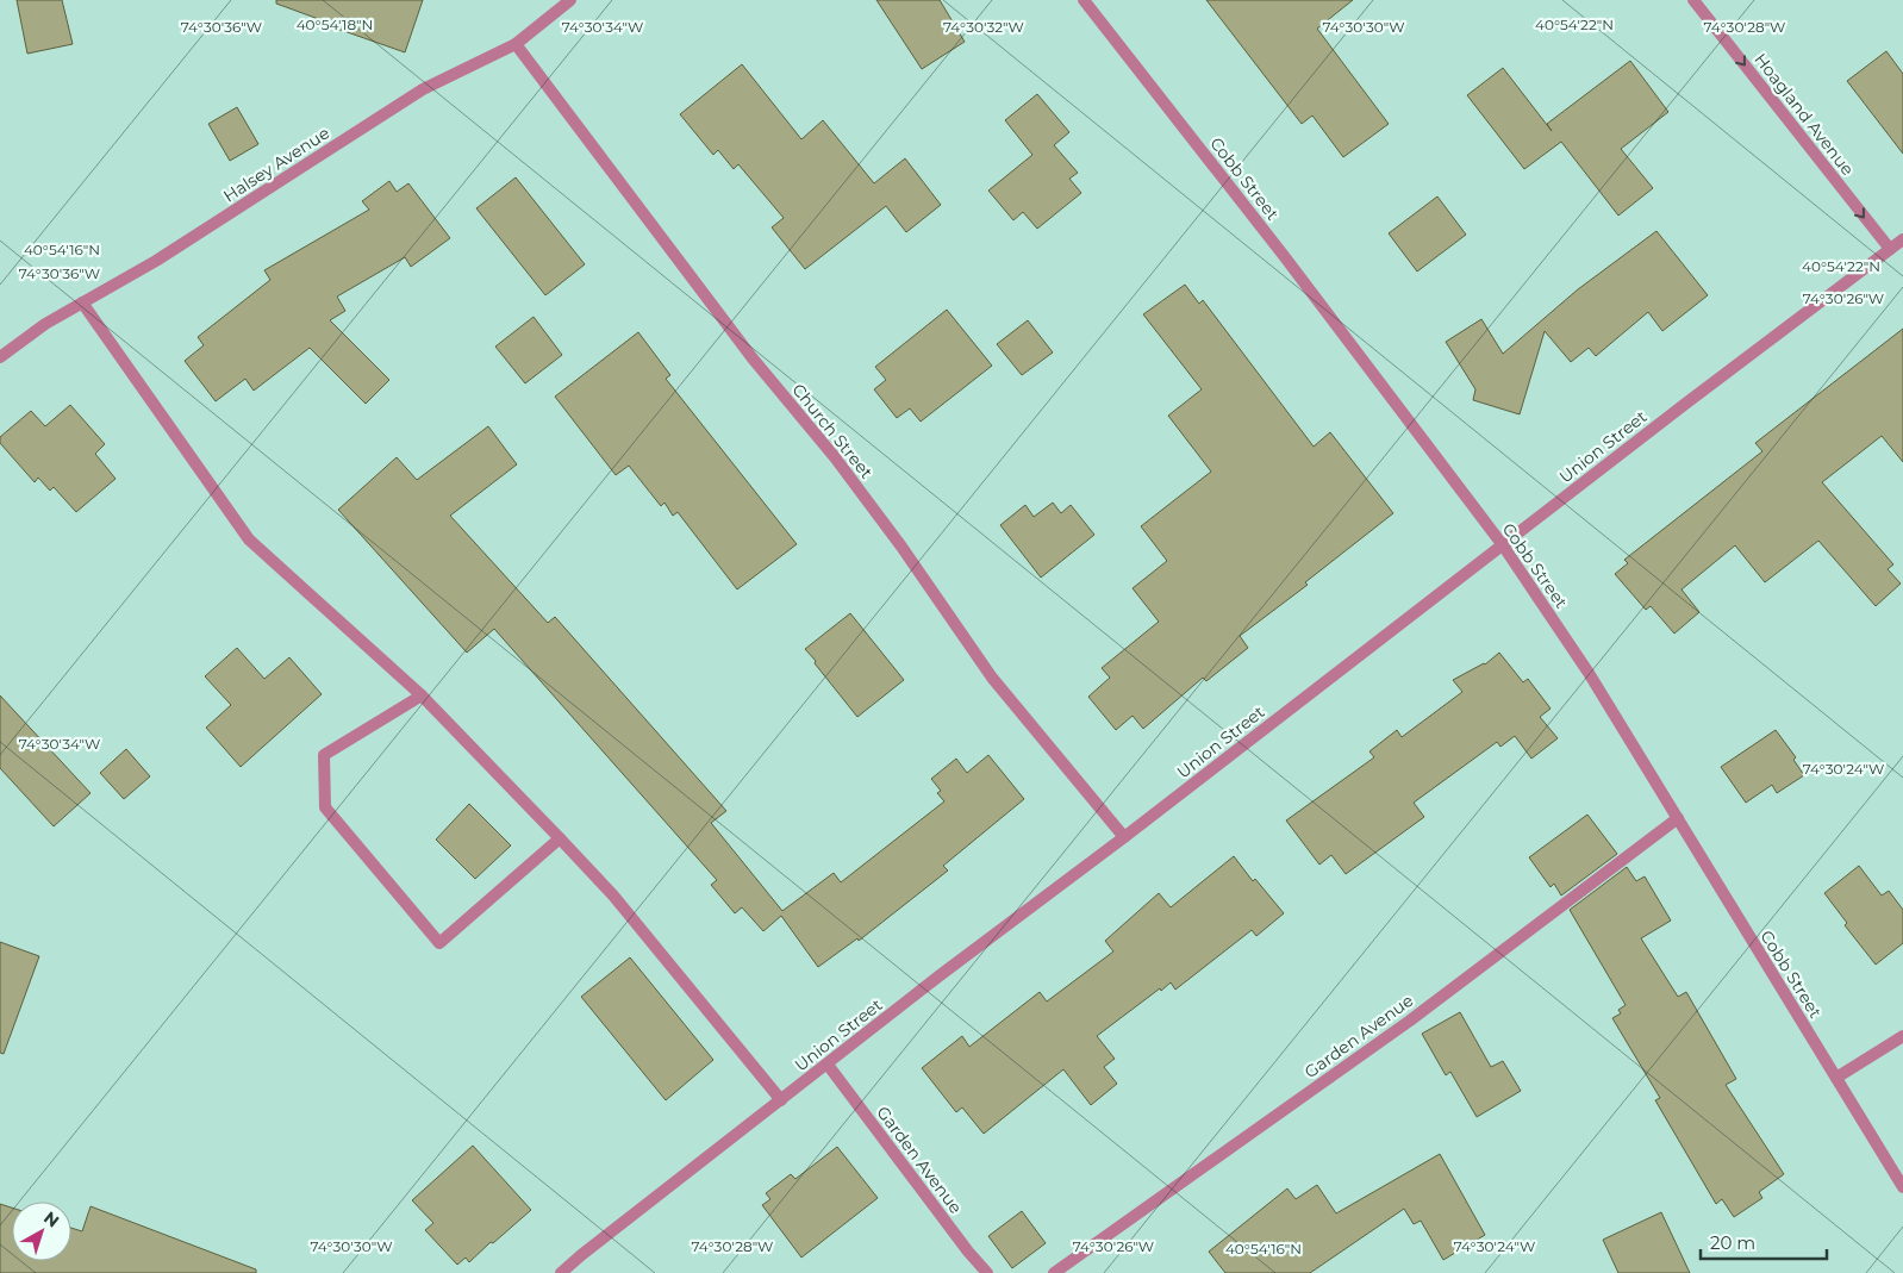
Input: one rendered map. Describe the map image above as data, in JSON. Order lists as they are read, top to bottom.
{
  "streets": {
    "street": [
      "Hoagland Avenue",
      "Halsey Avenue",
      "Cobb Street",
      "Church Street",
      "Union Street",
      "Garden Avenue"
    ]
  },
  "crossings": [
    ["Hoagland Avenue", "Union Street"],
    ["Halsey Avenue", "Church Street"],
    ["Cobb Street", "Union Street"],
    ["Cobb Street", "Garden Avenue"],
    ["Church Street", "Union Street"],
    ["Union Street", "Garden Avenue"]
  ],
  "one_way": ["Hoagland Avenue"],
  "scale_bar": "20 m",
  "north": "top right",
  "coordinates": [
    "40°54'18\"N",
    "40°54'22\"N",
    "74°30'36\"W",
    "74°30'34\"W",
    "74°30'30\"W",
    "74°30'28\"W",
    "74°30'32\"W",
    "40°54'16\"N",
    "74°30'26\"W",
    "74°30'24\"W"
  ]
}
